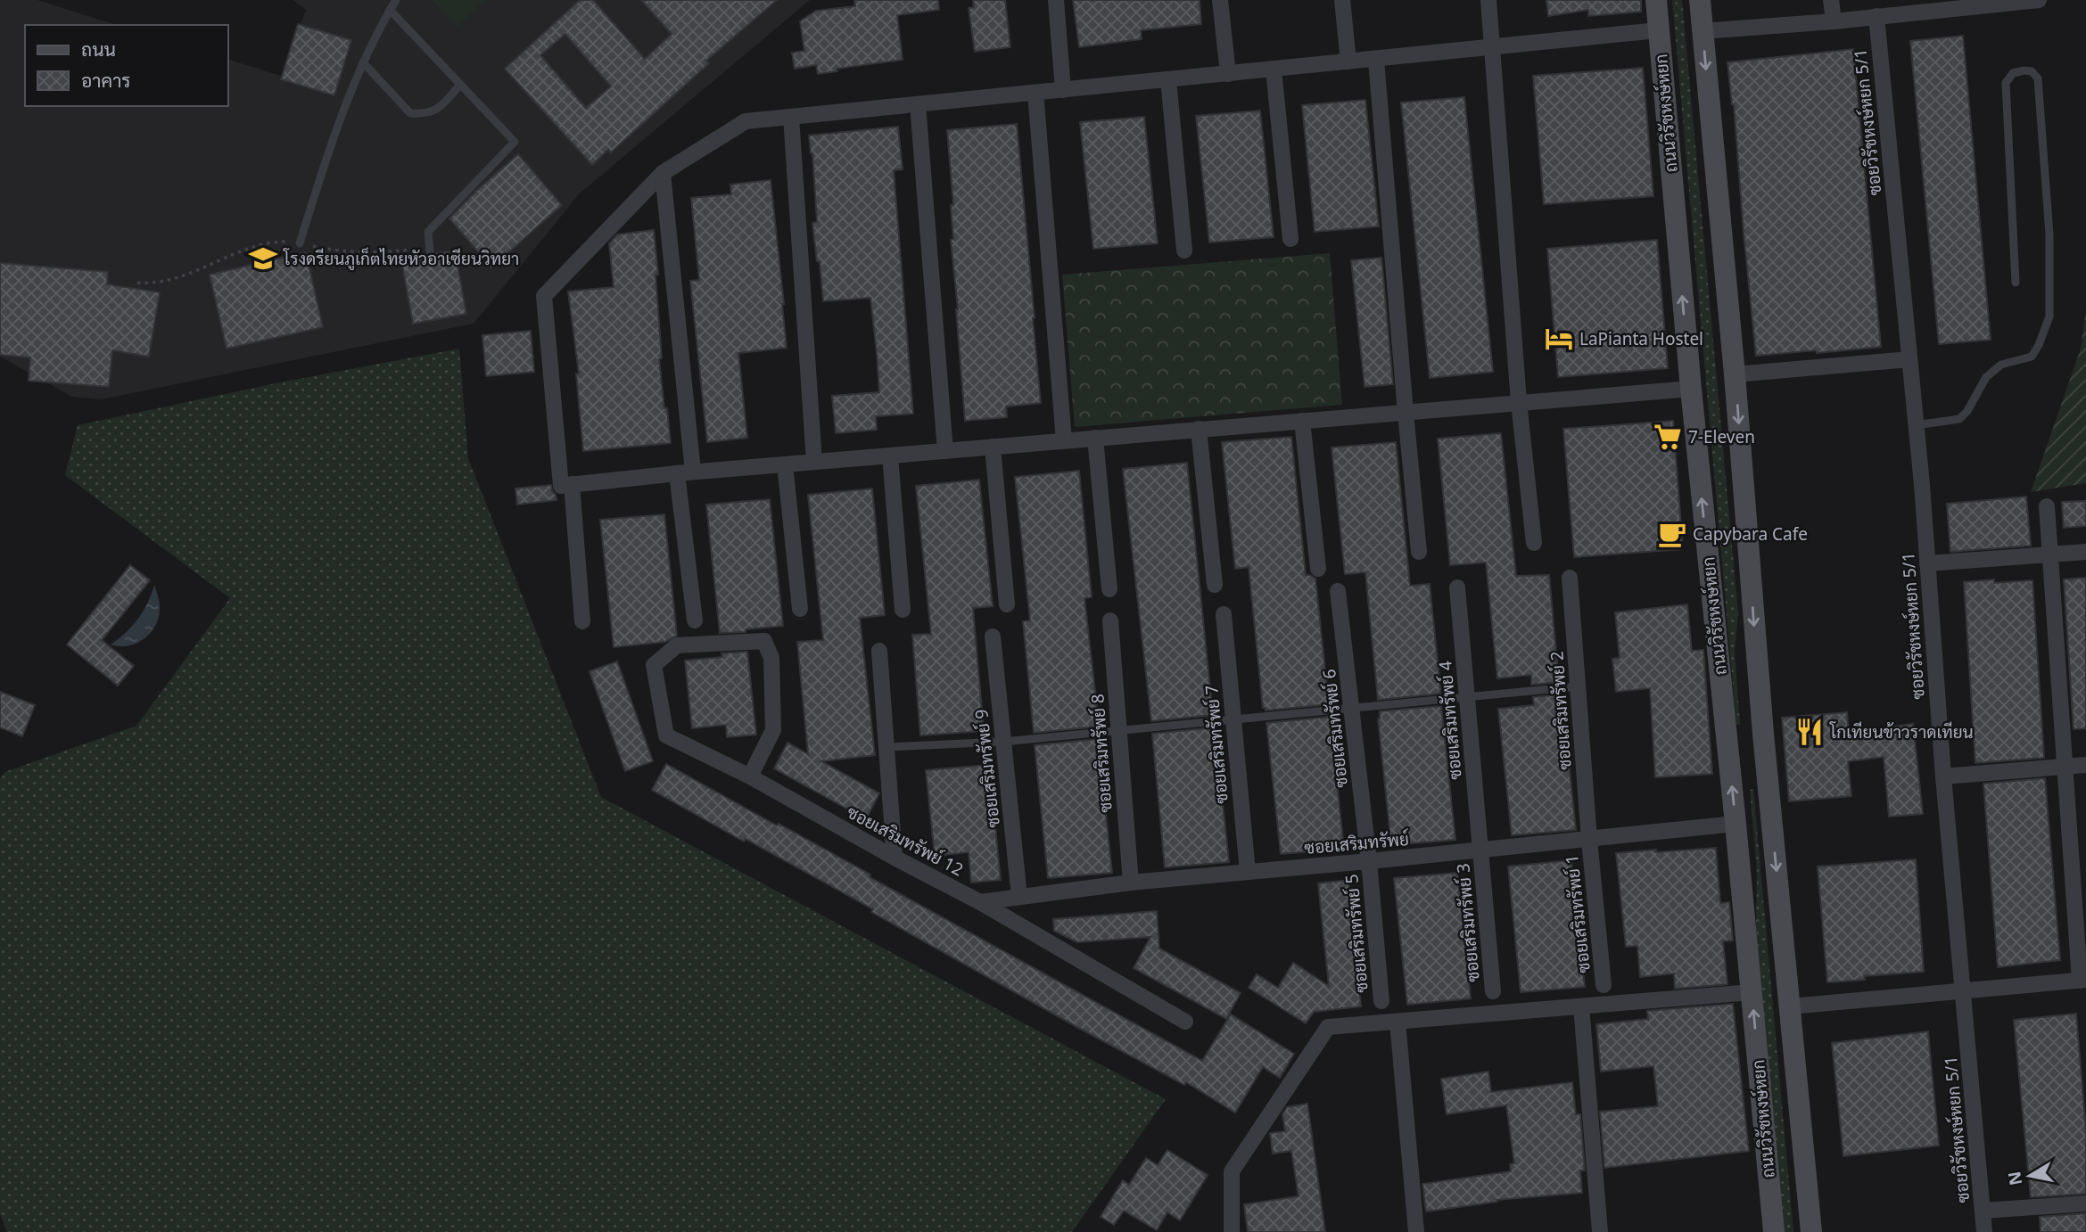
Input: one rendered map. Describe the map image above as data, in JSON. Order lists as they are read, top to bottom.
{
  "streets": {
    "main road": ["ถนนวิรัชหงษ์หยก"],
    "street": [
      "ซอยวิรัชหงษ์หยก 5/1",
      "ซอยเสริมทรัพย์ 2",
      "ซอยเสริมทรัพย์ 4",
      "ซอยเสริมทรัพย์ 6",
      "ซอยเสริมทรัพย์ 7",
      "ซอยเสริมทรัพย์ 8",
      "ซอยเสริมทรัพย์ 9",
      "ซอยเสริมทรัพย์ 12",
      "ซอยเสริมทรัพย์",
      "ซอยเสริมทรัพย์ 1",
      "ซอยเสริมทรัพย์ 3",
      "ซอยเสริมทรัพย์ 5"
    ]
  },
  "crossings": [
    ["ถนนวิรัชหงษ์หยก", "ซอยเสริมทรัพย์"],
    ["ซอยเสริมทรัพย์ 2", "ซอยเสริมทรัพย์"],
    ["ซอยเสริมทรัพย์ 2", "ซอยเสริมทรัพย์ 1"],
    ["ซอยเสริมทรัพย์ 4", "ซอยเสริมทรัพย์"],
    ["ซอยเสริมทรัพย์ 4", "ซอยเสริมทรัพย์ 3"],
    ["ซอยเสริมทรัพย์ 6", "ซอยเสริมทรัพย์"],
    ["ซอยเสริมทรัพย์ 6", "ซอยเสริมทรัพย์ 5"],
    ["ซอยเสริมทรัพย์ 7", "ซอยเสริมทรัพย์"],
    ["ซอยเสริมทรัพย์ 8", "ซอยเสริมทรัพย์"],
    ["ซอยเสริมทรัพย์ 9", "ซอยเสริมทรัพย์"],
    ["ซอยเสริมทรัพย์ 12", "ซอยเสริมทรัพย์"],
    ["ซอยเสริมทรัพย์", "ซอยเสริมทรัพย์ 1"],
    ["ซอยเสริมทรัพย์", "ซอยเสริมทรัพย์ 3"],
    ["ซอยเสริมทรัพย์", "ซอยเสริมทรัพย์ 5"]
  ],
  "places": {
    "school or university": ["โรงดรียนภูเก็ตไทยหัวอาเซียนวิทยา"],
    "hotel": ["LaPianta Hostel"],
    "supermarket": ["7-Eleven"],
    "cafe": ["Capybara Cafe"],
    "restaurant": ["โกเทียนข้าวราดเทียน"]
  },
  "legend": ["ถนน", "อาคาร"],
  "north": "left"
}
